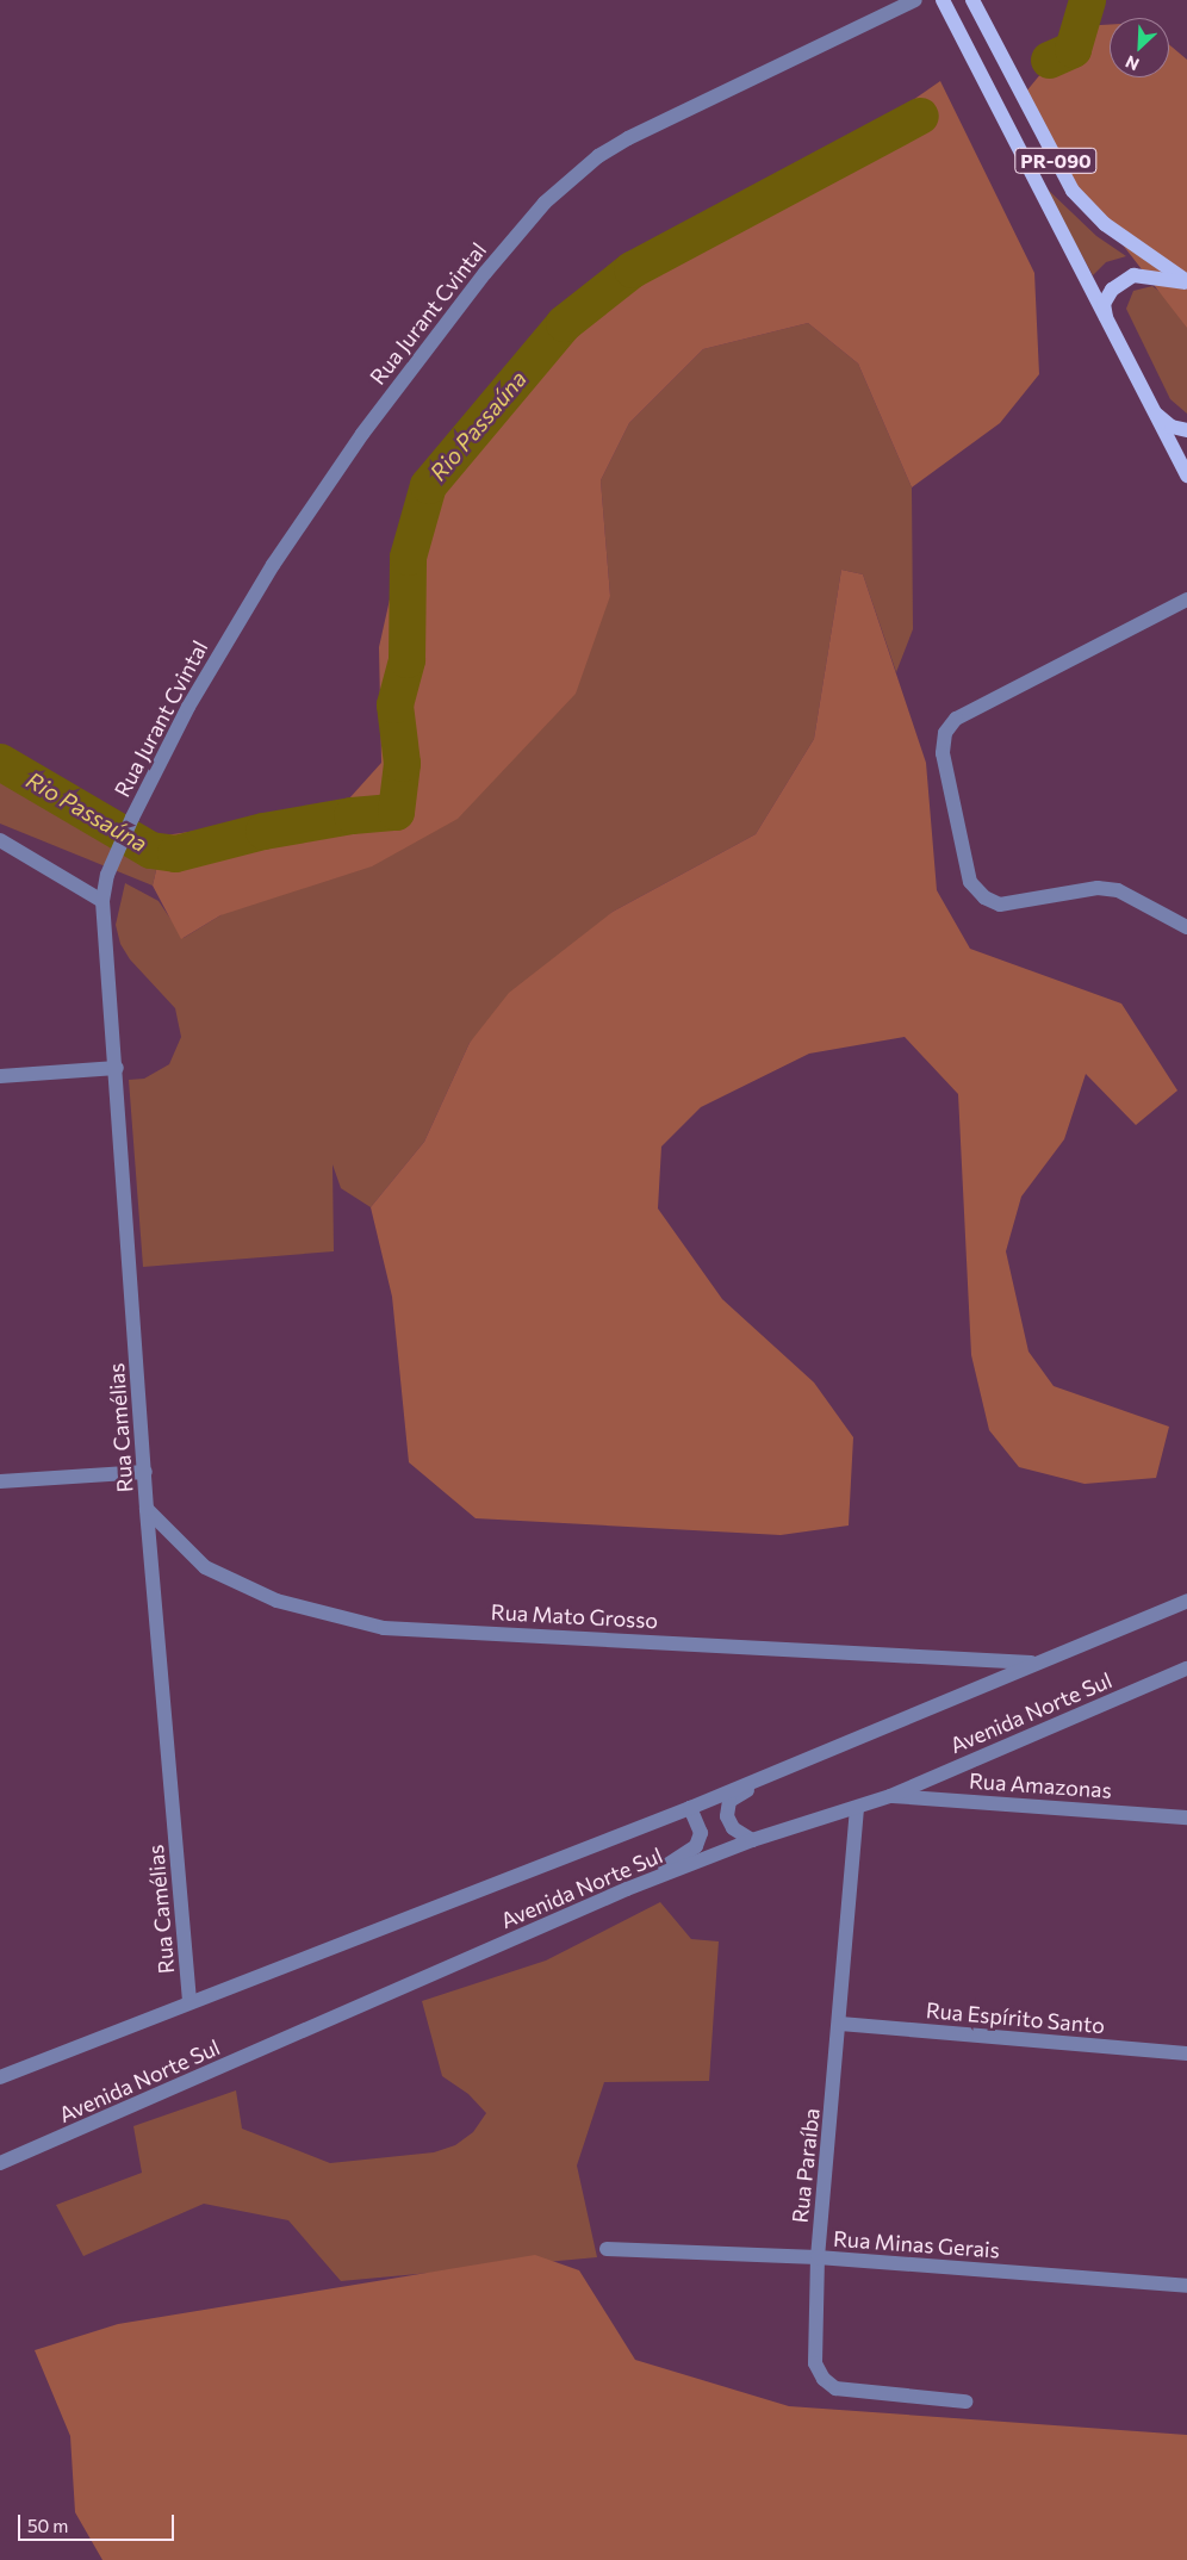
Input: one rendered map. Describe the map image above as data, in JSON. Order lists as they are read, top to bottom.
{
  "streets": {
    "main road": ["PR-090"],
    "street": [
      "Rua Jurant Cvintal",
      "Rua Camélias",
      "Rua Mato Grosso",
      "Avenida Norte Sul",
      "Rua Amazonas",
      "Rua Espírito Santo",
      "Rua Paraíba",
      "Rua Minas Gerais"
    ]
  },
  "crossings": [
    ["Rua Jurant Cvintal", "Rua Camélias"],
    ["Rua Camélias", "Rua Mato Grosso"],
    ["Rua Camélias", "Avenida Norte Sul"],
    ["Rua Mato Grosso", "Avenida Norte Sul"],
    ["Avenida Norte Sul", "Rua Amazonas"],
    ["Avenida Norte Sul", "Rua Paraíba"],
    ["Rua Espírito Santo", "Rua Paraíba"],
    ["Rua Paraíba", "Rua Minas Gerais"]
  ],
  "water": ["Rio Passaúna"],
  "scale_bar": "50 m",
  "north": "bottom left"
}
